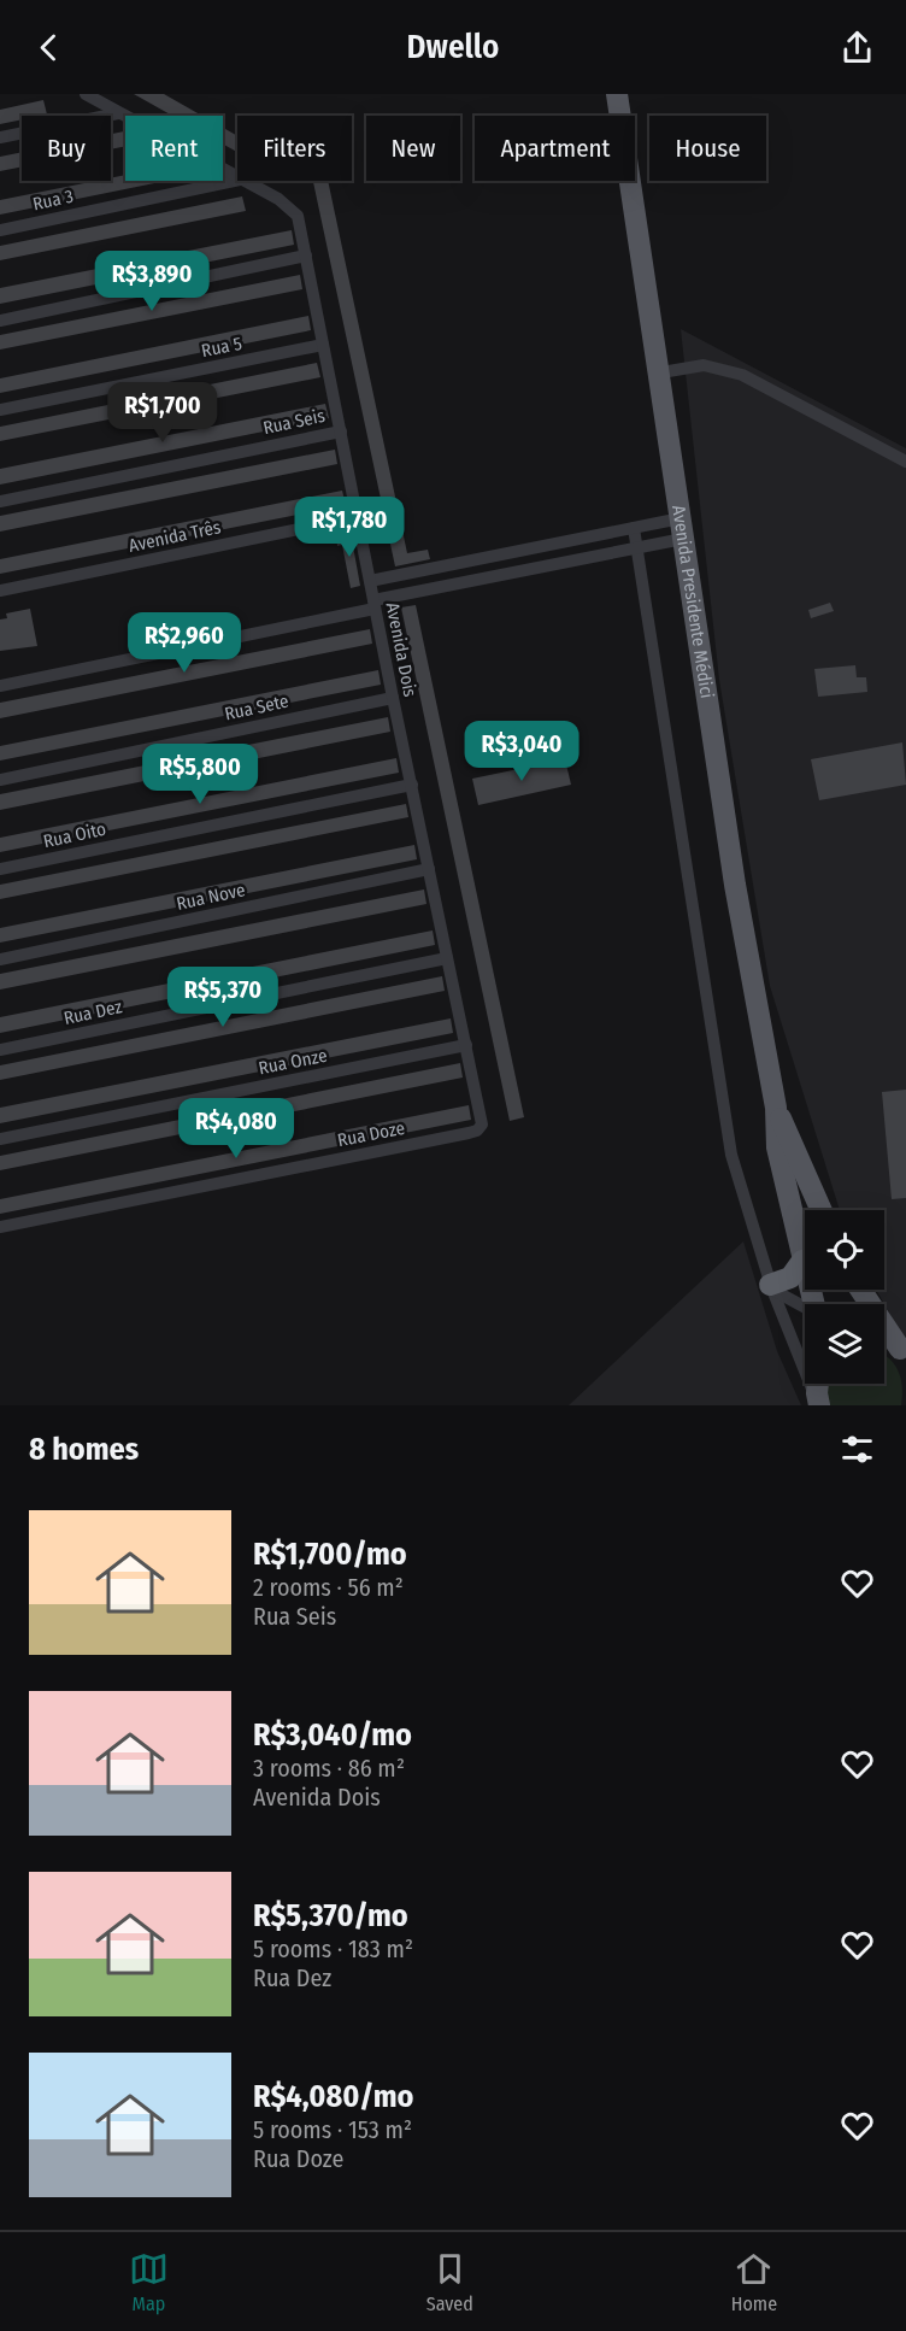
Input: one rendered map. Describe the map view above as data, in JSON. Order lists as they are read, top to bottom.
{
  "streets": {
    "main road": ["Avenida Presidente Médici"],
    "street": [
      "Rua 3",
      "Rua 5",
      "Rua Seis",
      "Avenida Três",
      "Avenida Dois",
      "Rua Sete",
      "Rua Oito",
      "Rua Nove",
      "Rua Dez",
      "Rua Onze",
      "Rua Doze"
    ]
  },
  "crossings": [
    ["Rua 5", "Avenida Dois"],
    ["Rua Seis", "Avenida Dois"],
    ["Avenida Três", "Avenida Dois"],
    ["Avenida Dois", "Rua Sete"],
    ["Avenida Dois", "Rua Oito"],
    ["Avenida Dois", "Rua Nove"],
    ["Avenida Dois", "Rua Dez"],
    ["Avenida Dois", "Rua Onze"],
    ["Avenida Dois", "Rua Doze"]
  ],
  "page": {
    "header": "Dwello",
    "chip": [
      "Buy",
      "Rent",
      "Filters",
      "New",
      "Apartment",
      "House"
    ],
    "price": [
      "R$3,890",
      "R$1,700",
      "R$1,780",
      "R$2,960",
      "R$3,040",
      "R$5,800",
      "R$5,370",
      "R$4,080"
    ],
    "heading": "8 homes",
    "list": [
      {
        "name": "R$1,700/mo",
        "note": "2 rooms · 56 m² · Rua Seis"
      },
      {
        "name": "R$3,040/mo",
        "note": "3 rooms · 86 m² · Avenida Dois"
      },
      {
        "name": "R$5,370/mo",
        "note": "5 rooms · 183 m² · Rua Dez"
      },
      {
        "name": "R$4,080/mo",
        "note": "5 rooms · 153 m² · Rua Doze"
      }
    ],
    "tabs": ["Map", "Saved", "Home"]
  }
}
